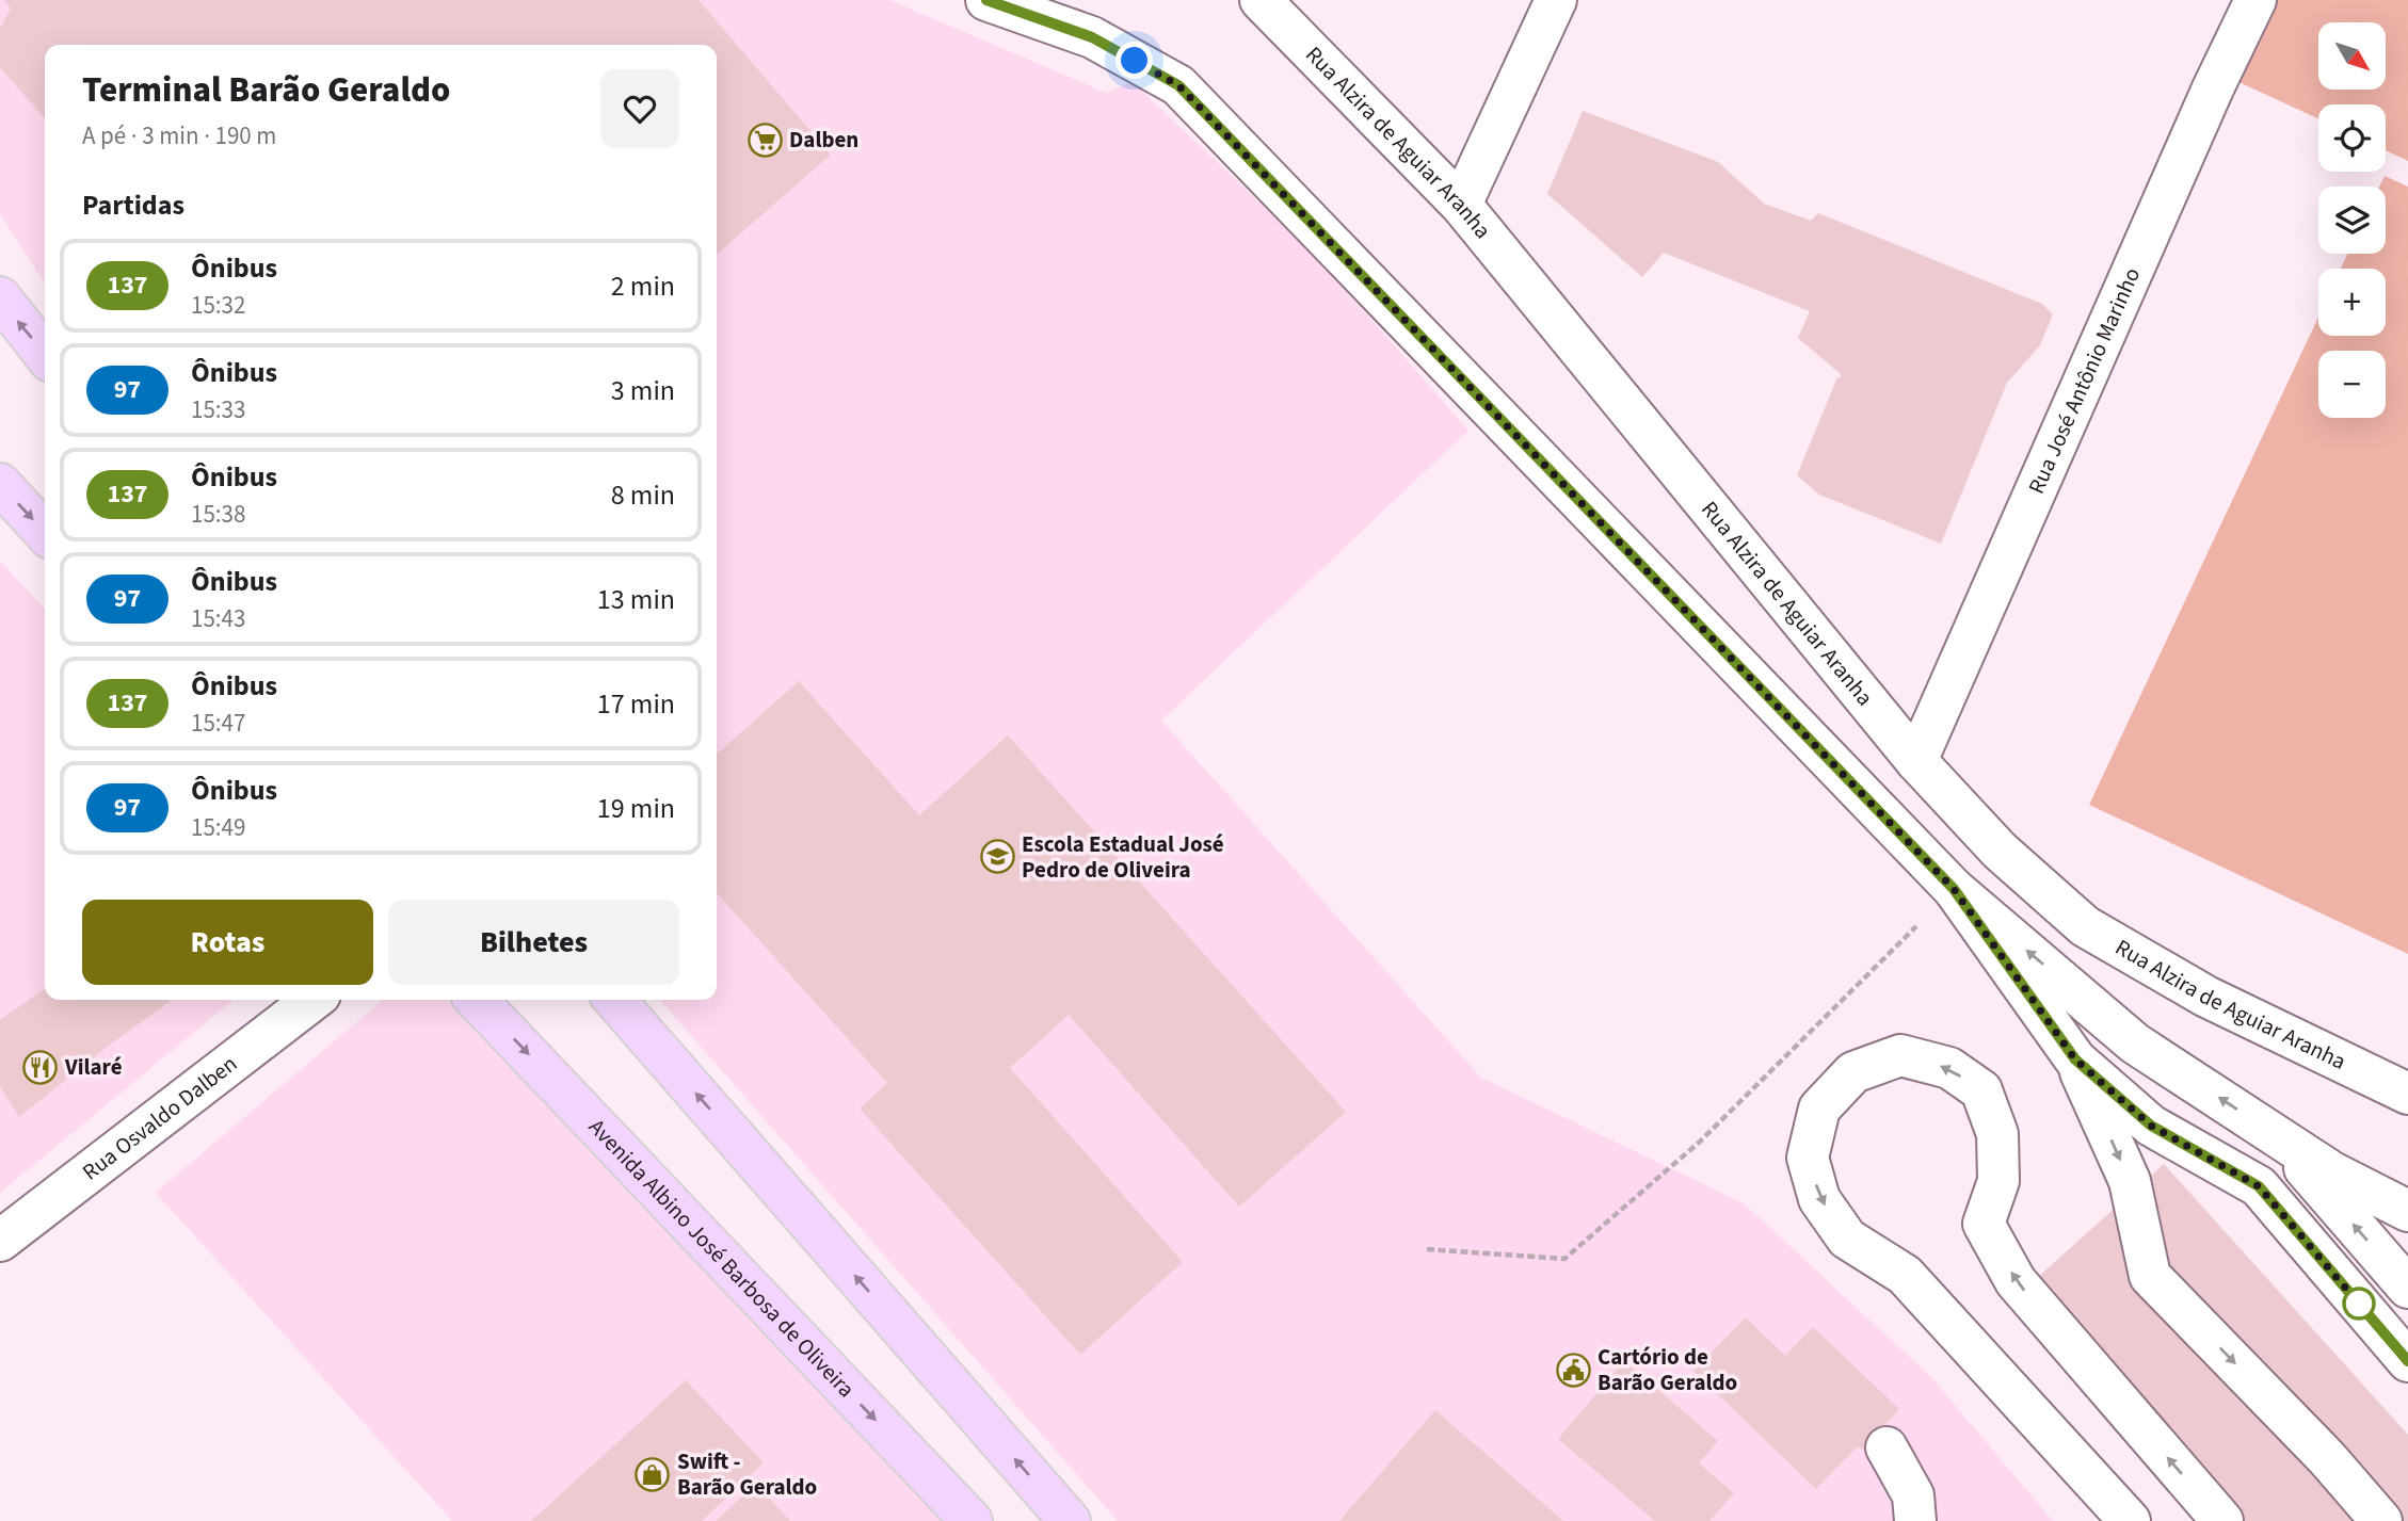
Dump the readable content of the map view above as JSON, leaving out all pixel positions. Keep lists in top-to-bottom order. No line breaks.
{"streets":{"main road":["Avenida Albino José Barbosa de Oliveira"],"street":["Rua Alzira de Aguiar Aranha","Rua José Antônio Marinho","Rua Osvaldo Dalben"]},"crossings":[["Rua Alzira de Aguiar Aranha","Rua José Antônio Marinho"]],"places":{"supermarket":["Dalben"],"school or university":["Escola Estadual José Pedro de Oliveira"],"restaurant":["Vilaré"],"public building":["Cartório de Barão Geraldo"],"shop":["Swift - Barão Geraldo"]},"lines":["bus line 137"],"north":"bottom right","page":{"map_buttons":["+","−"],"heading":[["Terminal Barão Geraldo","A pé · 3 min · 190 m"],"Partidas"],"list":[{"mark":"137","name":"Ônibus","note":"15:32","value":"2 min"},{"mark":"97","name":"Ônibus","note":"15:33","value":"3 min"},{"mark":"137","name":"Ônibus","note":"15:38","value":"8 min"},{"mark":"97","name":"Ônibus","note":"15:43","value":"13 min"},{"mark":"137","name":"Ônibus","note":"15:47","value":"17 min"},{"mark":"97","name":"Ônibus","note":"15:49","value":"19 min"}],"buttons":["Rotas","Bilhetes"]}}
